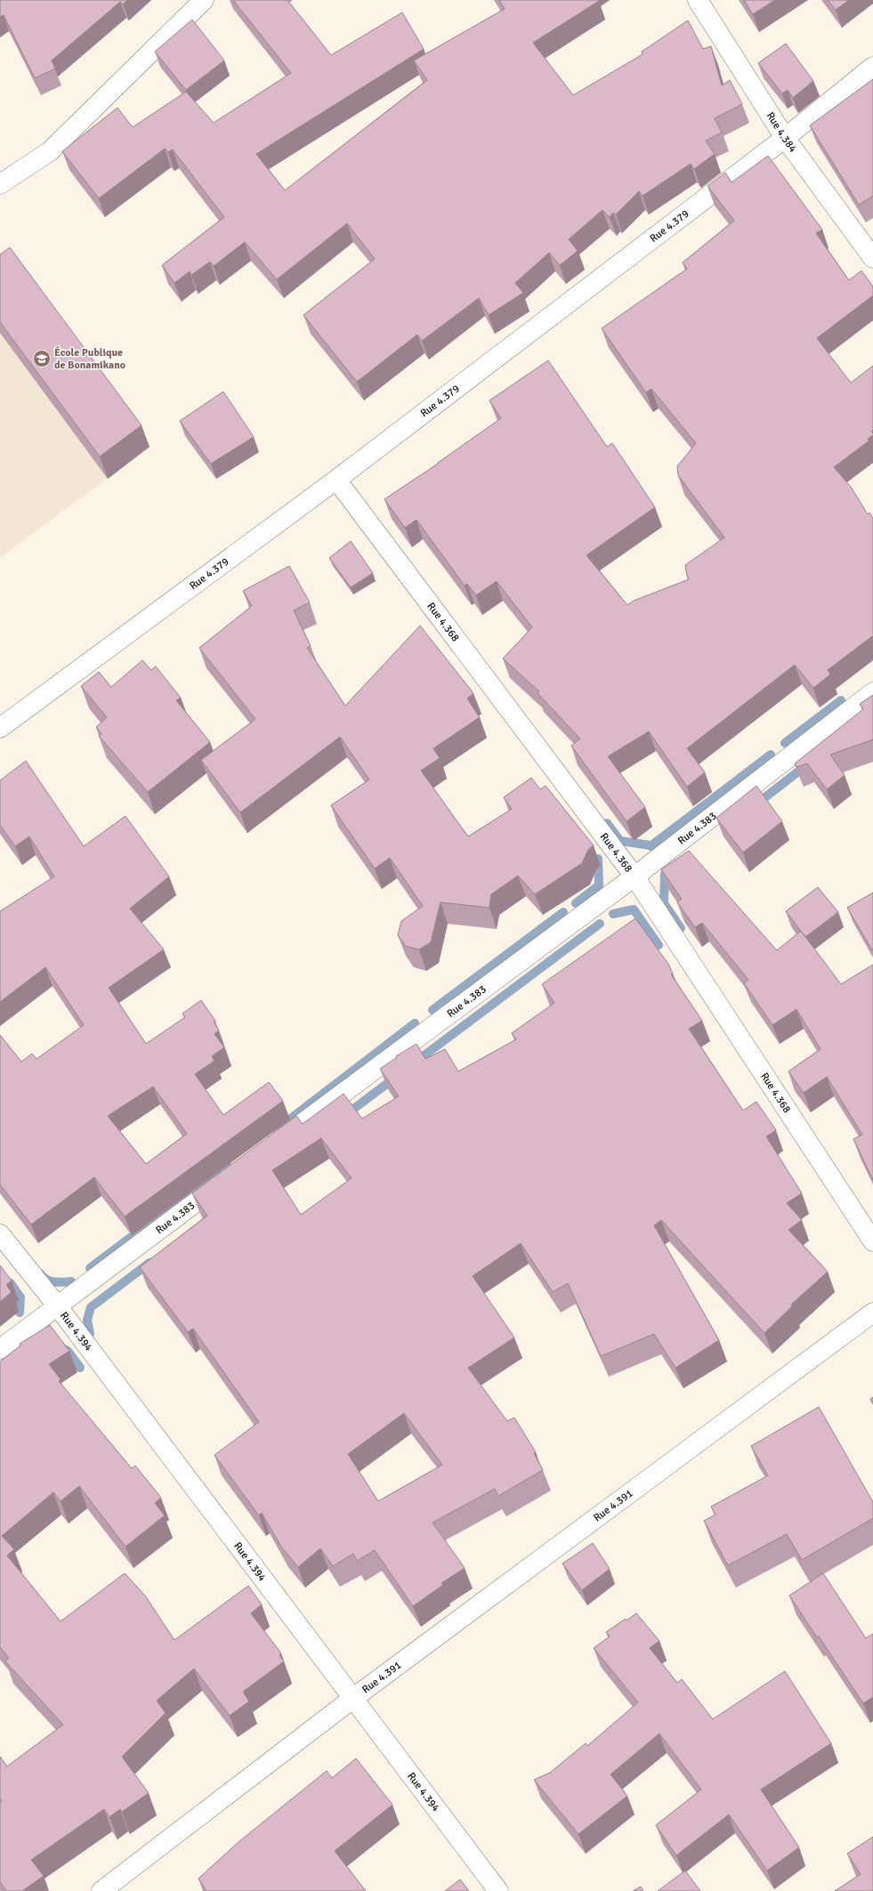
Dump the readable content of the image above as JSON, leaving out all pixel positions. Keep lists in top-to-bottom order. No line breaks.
{"streets":{"street":["Rue 4.384","Rue 4.379","Rue 4.368","Rue 4.383","Rue 4.394","Rue 4.391"]},"crossings":[["Rue 4.384","Rue 4.379"],["Rue 4.379","Rue 4.368"],["Rue 4.368","Rue 4.383"],["Rue 4.383","Rue 4.394"],["Rue 4.394","Rue 4.391"]],"places":{"school or university":["École Publique de Bonamikano"]}}
